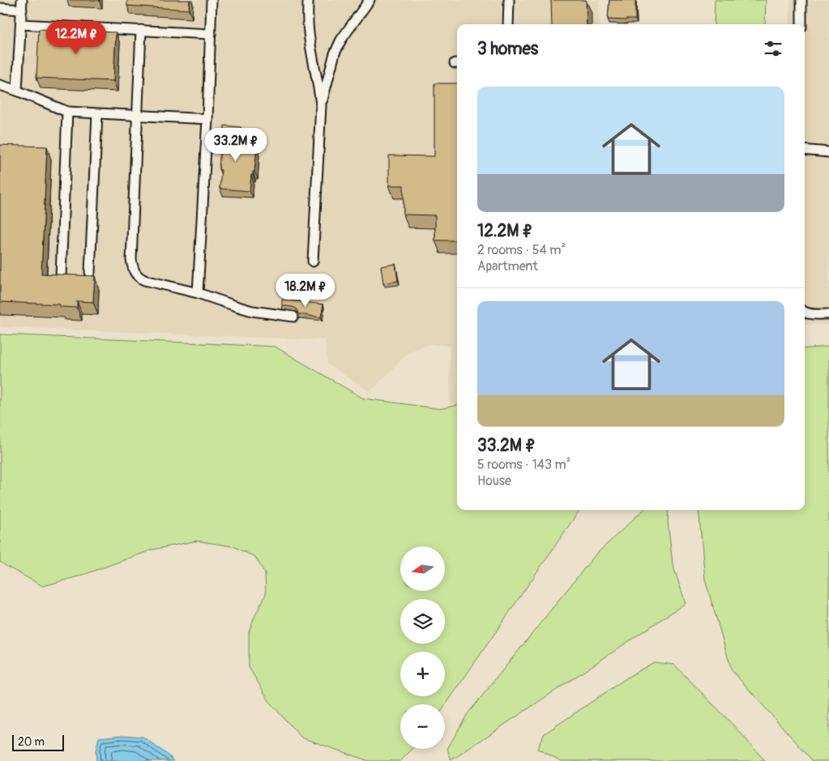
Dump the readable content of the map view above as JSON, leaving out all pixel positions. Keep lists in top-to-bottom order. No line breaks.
{"scale_bar":"20 m","north":"left","page":{"price":["12.2M ₽","33.2M ₽","18.2M ₽"],"heading":"3 homes","list":[{"name":"12.2M ₽","note":"2 rooms · 54 m² · Apartment"},{"name":"33.2M ₽","note":"5 rooms · 143 m² · House"}],"map_buttons":["+","−"],"scale":"20 m"}}
